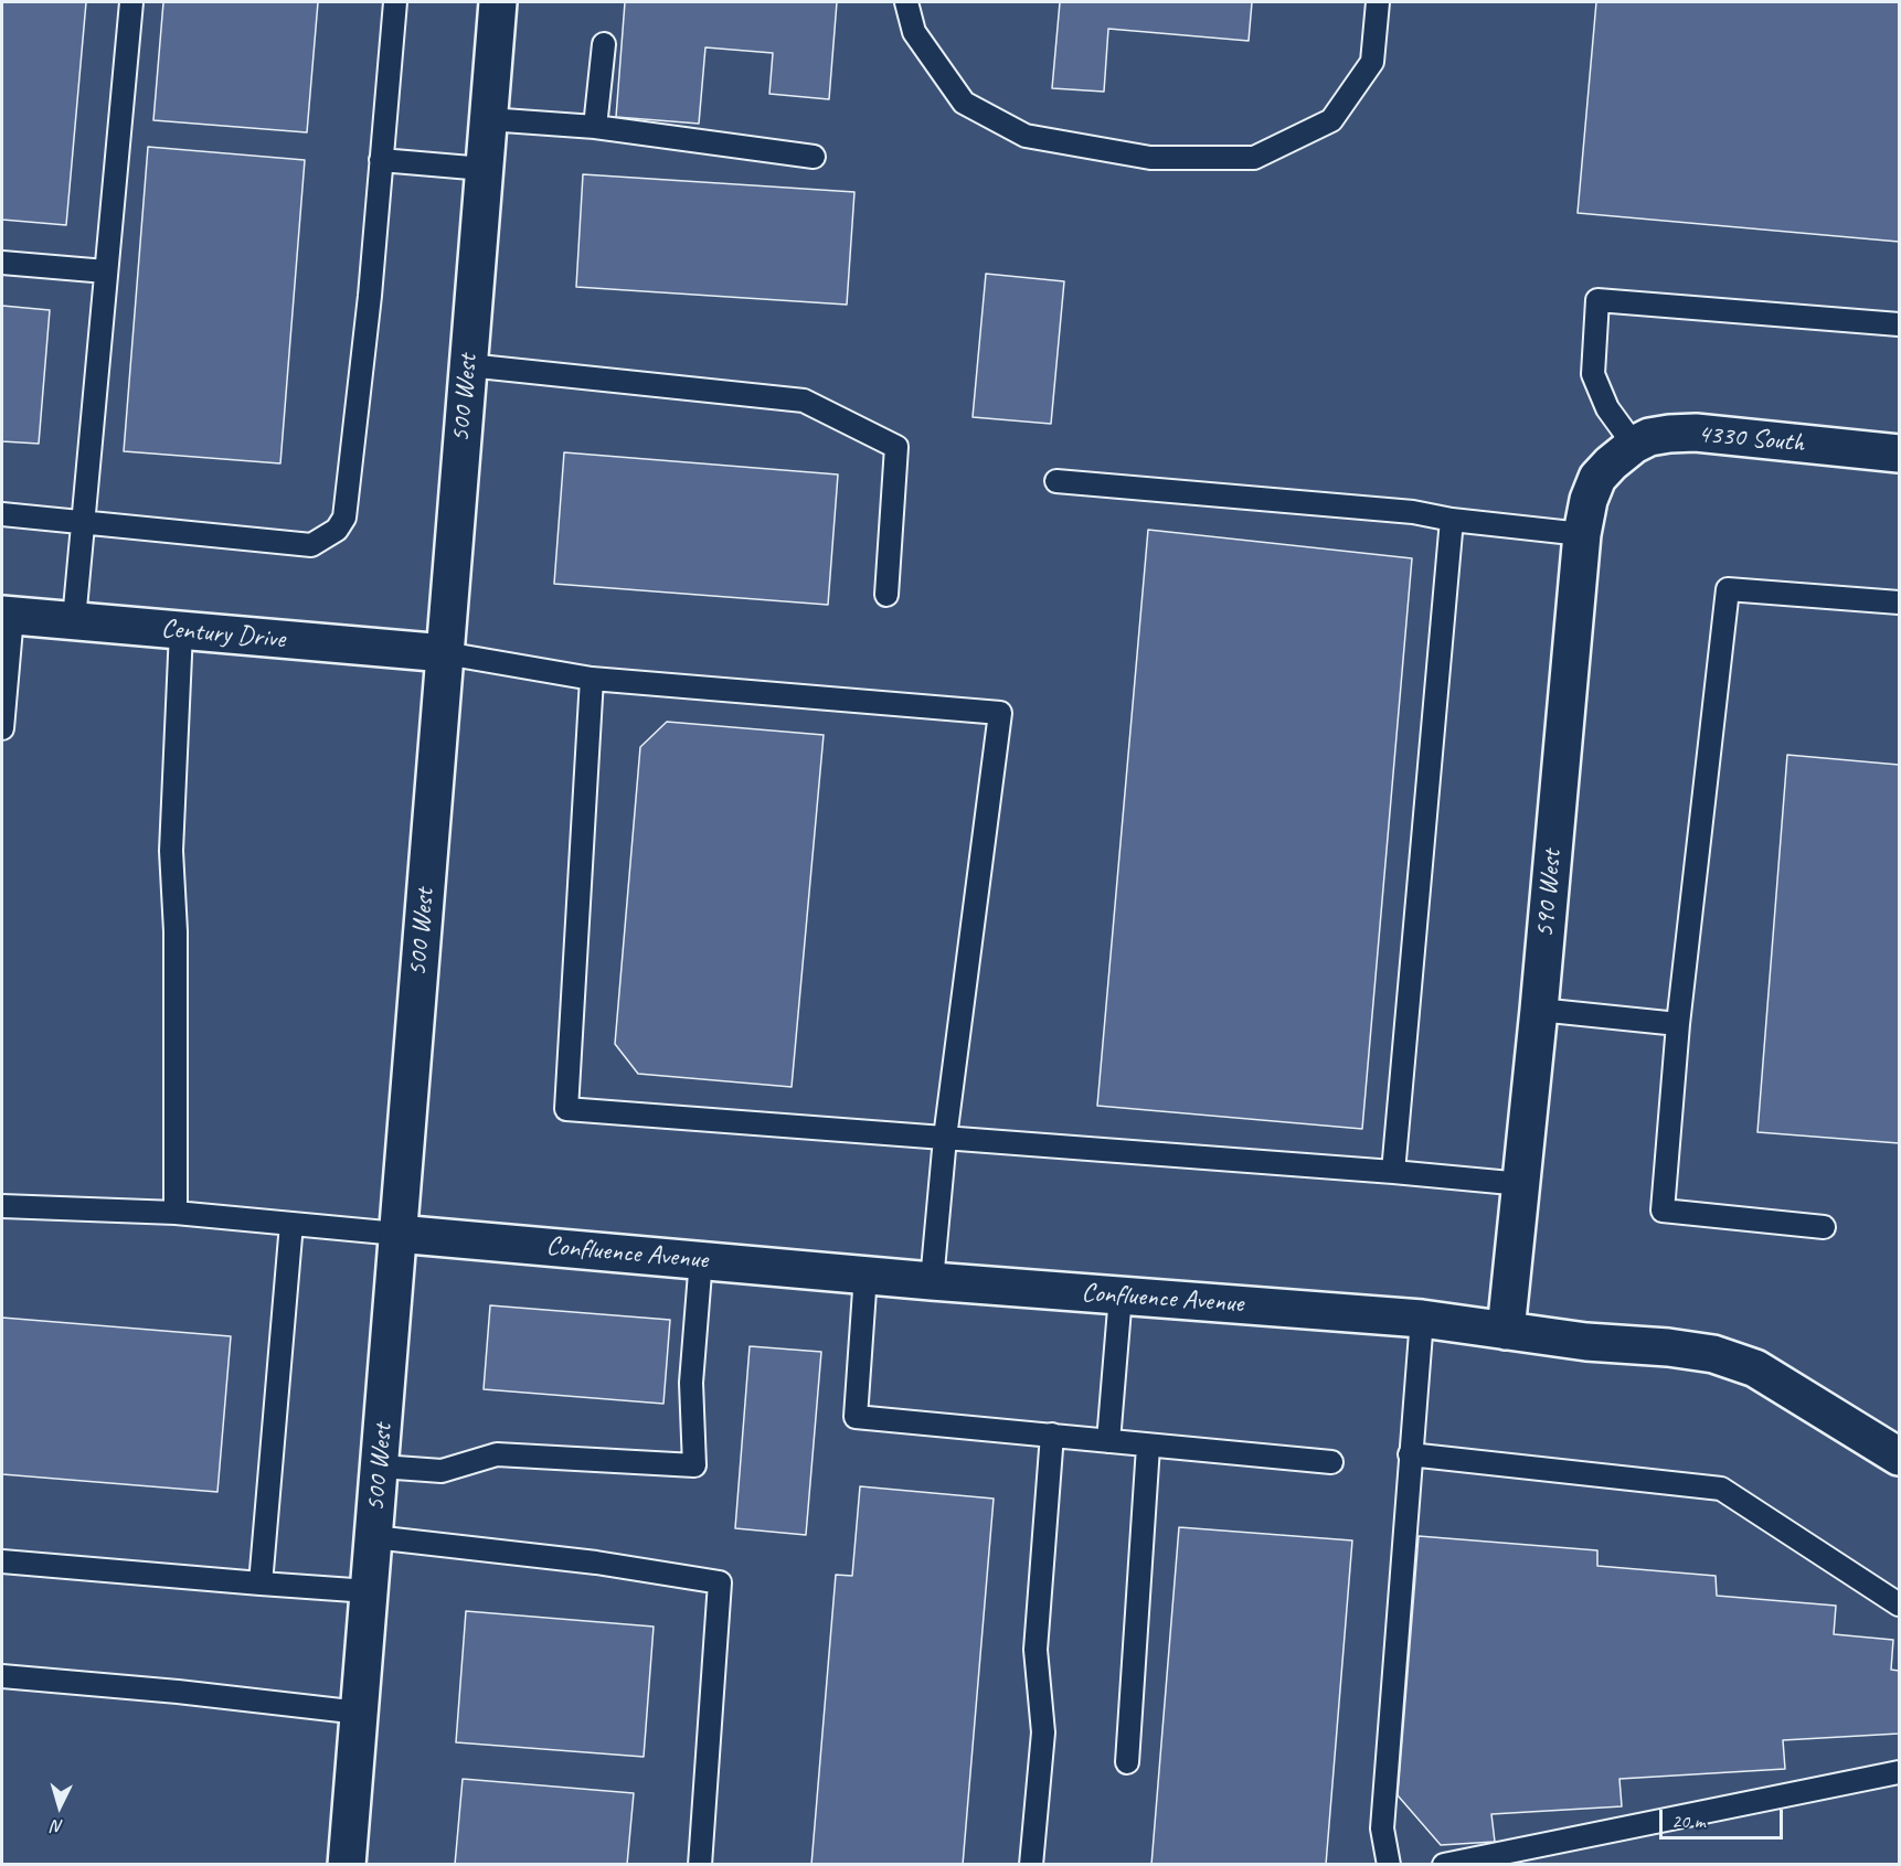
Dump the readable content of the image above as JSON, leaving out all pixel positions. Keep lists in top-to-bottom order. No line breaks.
{"streets":{"street":["500 West","4330 South","Century Drive","590 West","Confluence Avenue"]},"crossings":[["500 West","Century Drive"],["500 West","Confluence Avenue"],["4330 South","590 West"],["590 West","Confluence Avenue"]],"scale_bar":"20 m","north":"bottom"}
